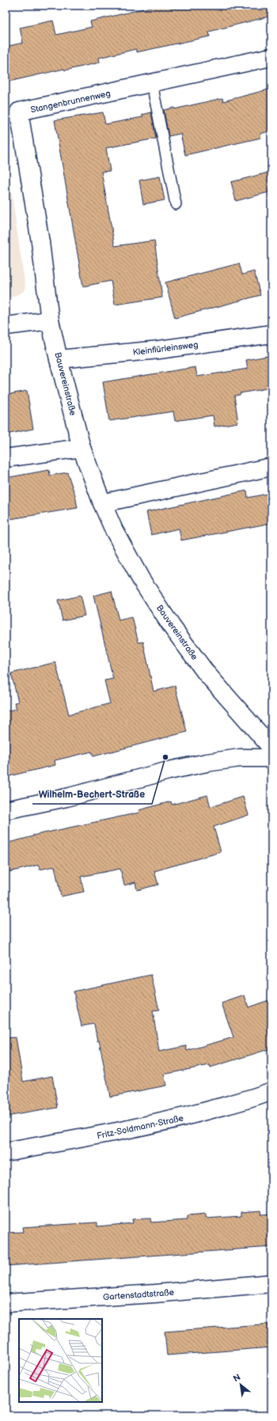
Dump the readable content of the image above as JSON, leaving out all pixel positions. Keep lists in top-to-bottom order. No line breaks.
{"streets":{"street":["Stangenbrunnenweg","Kleinflürleinsweg","Bauvereinstraße","Fritz-Soldmann-Straße","Gartenstadtstraße"]},"crossings":[["Stangenbrunnenweg","Bauvereinstraße"],["Kleinflürleinsweg","Bauvereinstraße"]],"places":["Wilhelm-Bechert-Straße"],"north":"top left"}
